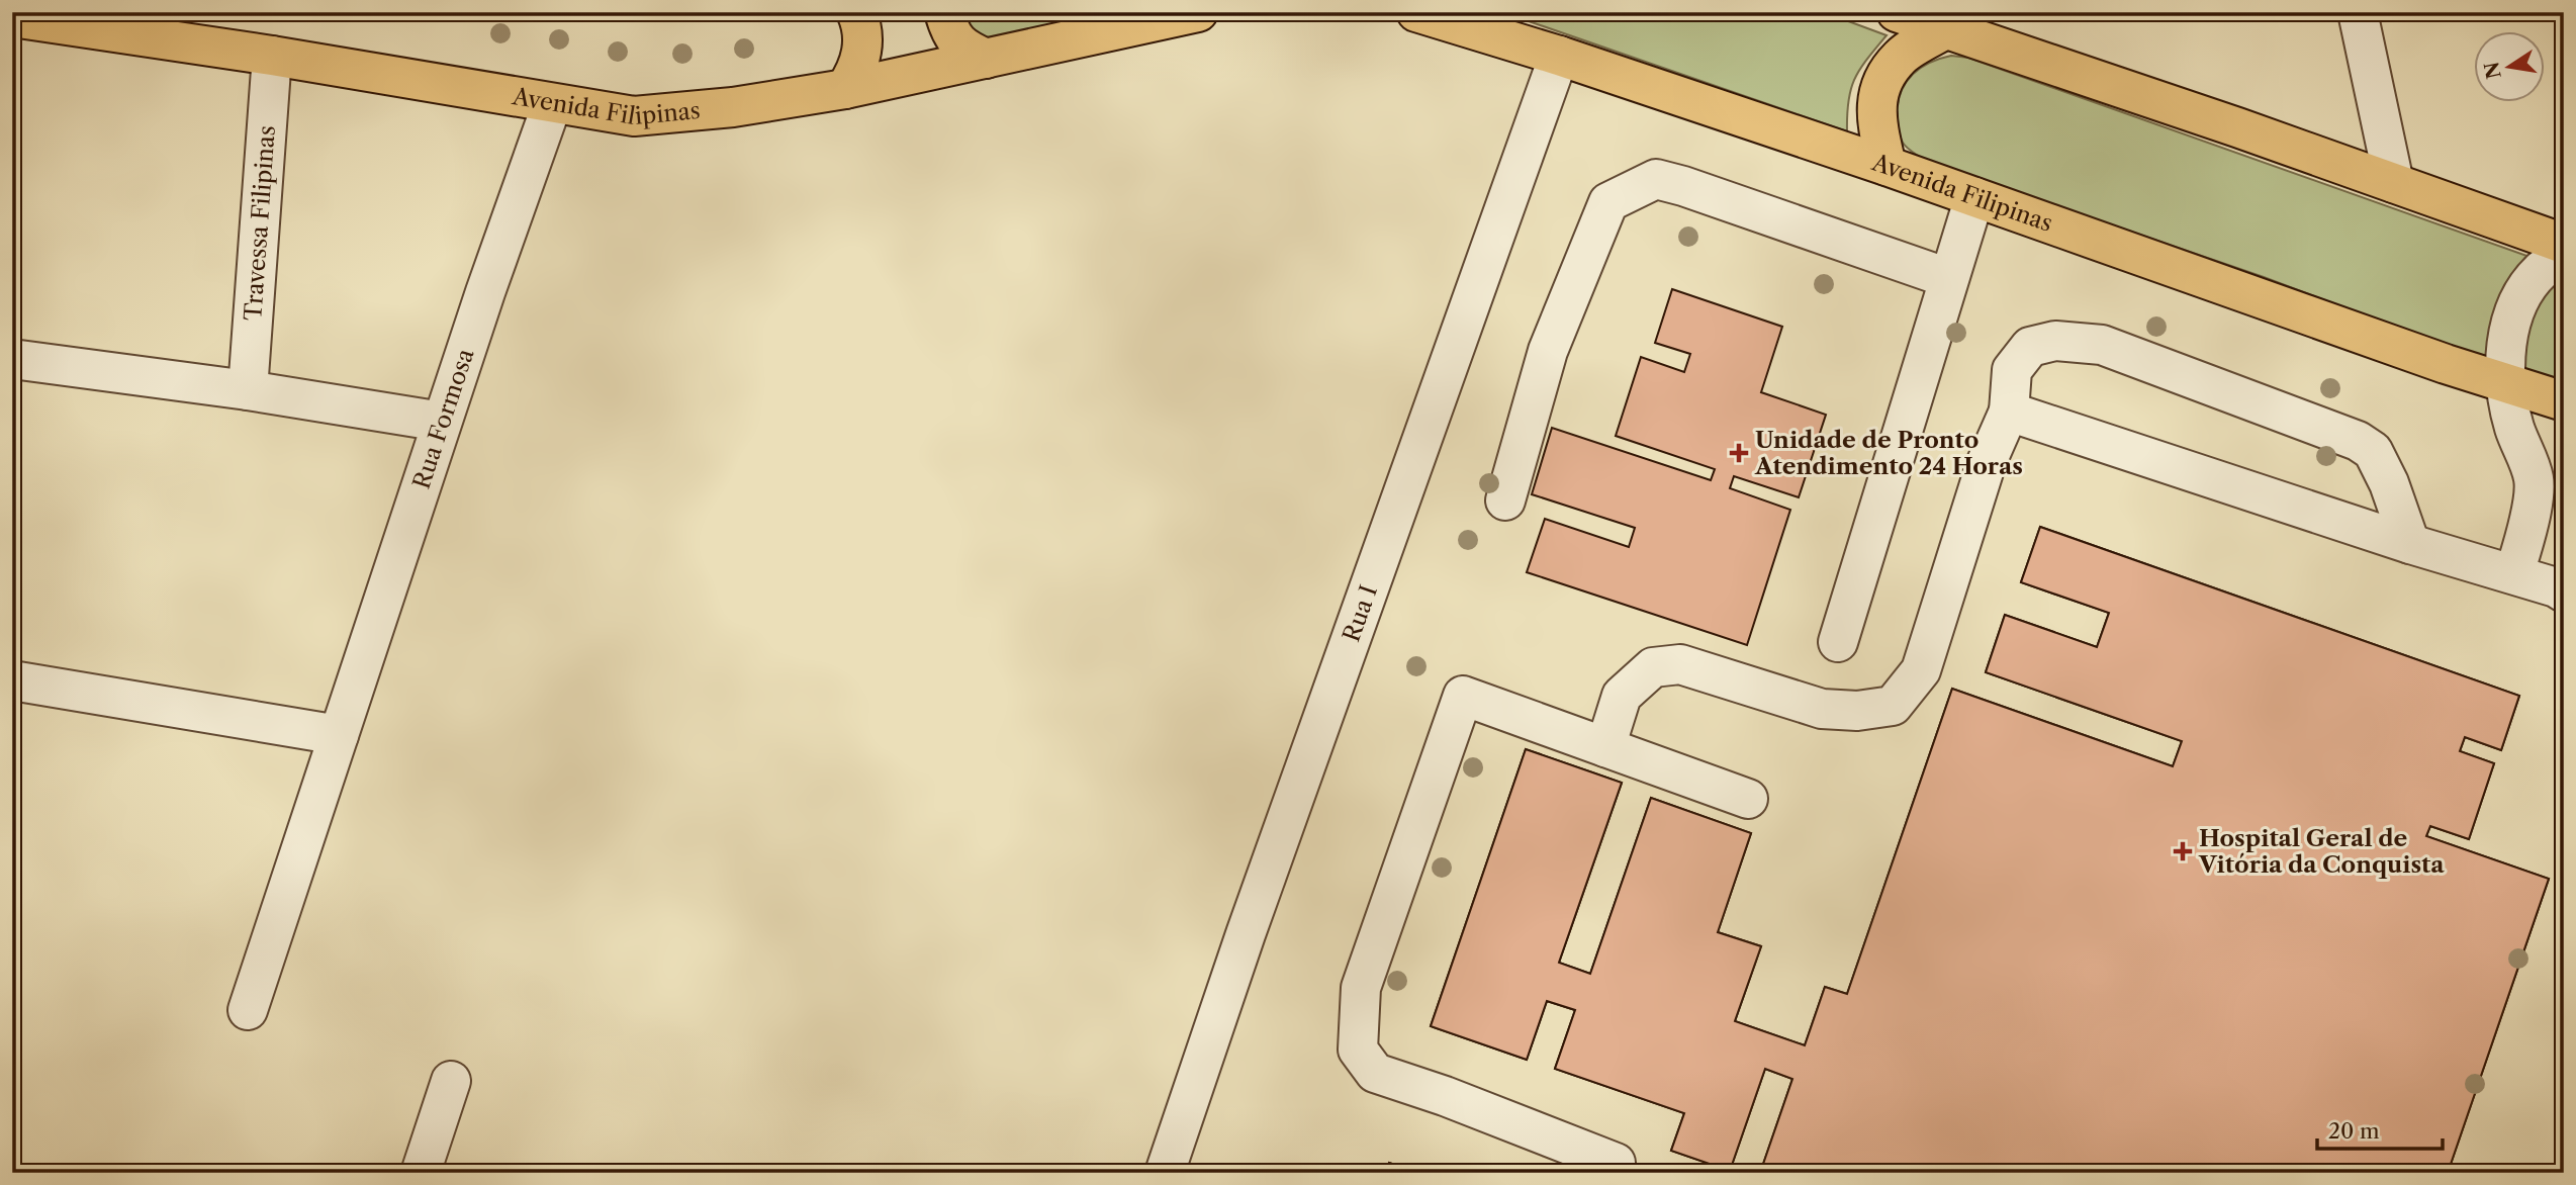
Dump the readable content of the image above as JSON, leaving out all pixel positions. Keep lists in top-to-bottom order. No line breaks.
{"streets":{"main road":["Avenida Filipinas"],"street":["Travessa Filipinas","Rua Formosa","Rua I"]},"crossings":[["Avenida Filipinas","Travessa Filipinas"],["Avenida Filipinas","Rua Formosa"],["Avenida Filipinas","Rua I"]],"places":{"health":["Unidade de Pronto Atendimento 24 Horas","Hospital Geral de Vitória da Conquista"]},"scale_bar":"20 m","north":"left"}
